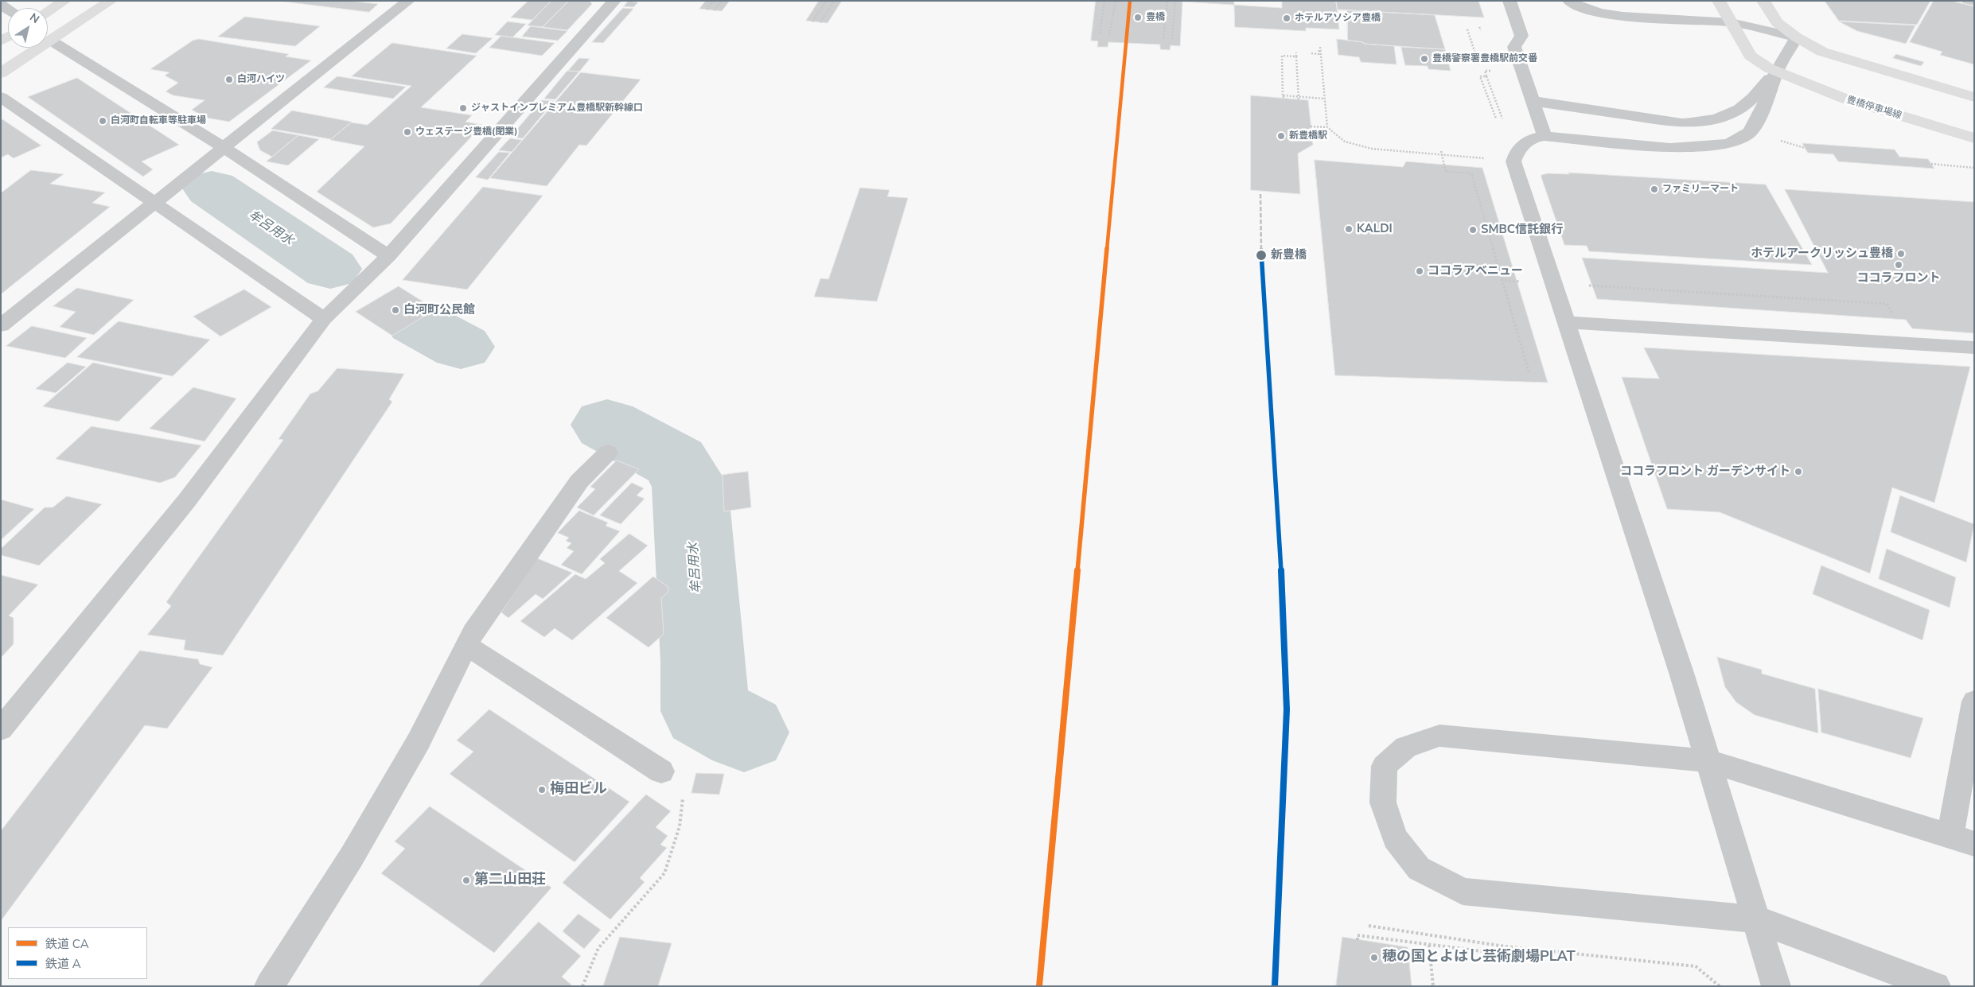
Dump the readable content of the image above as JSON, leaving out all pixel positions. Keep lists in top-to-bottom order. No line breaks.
{"streets":{"main road":["豊橋停車場線"]},"water":["牟呂用水"],"places":["豊橋","ホテルアソシア豊橋","豊橋警察署豊橋駅前交番","白河ハイツ","ジャストインプレミアム豊橋駅新幹線口","白河町自転車等駐車場","ウェステージ豊橋(閉業)","新豊橋駅","ファミリーマート","KALDI","SMBC信託銀行","ホテルアークリッシュ豊橋","新豊橋","ココラフロント","ココラアベニュー","白河町公民館","ココラフロント ガーデンサイト","梅田ビル","第二山田荘","穂の国とよはし芸術劇場PLAT"],"lines":["rail line CA","rail line A"],"legend":["鉄道 CA","鉄道 A"],"north":"top right"}
